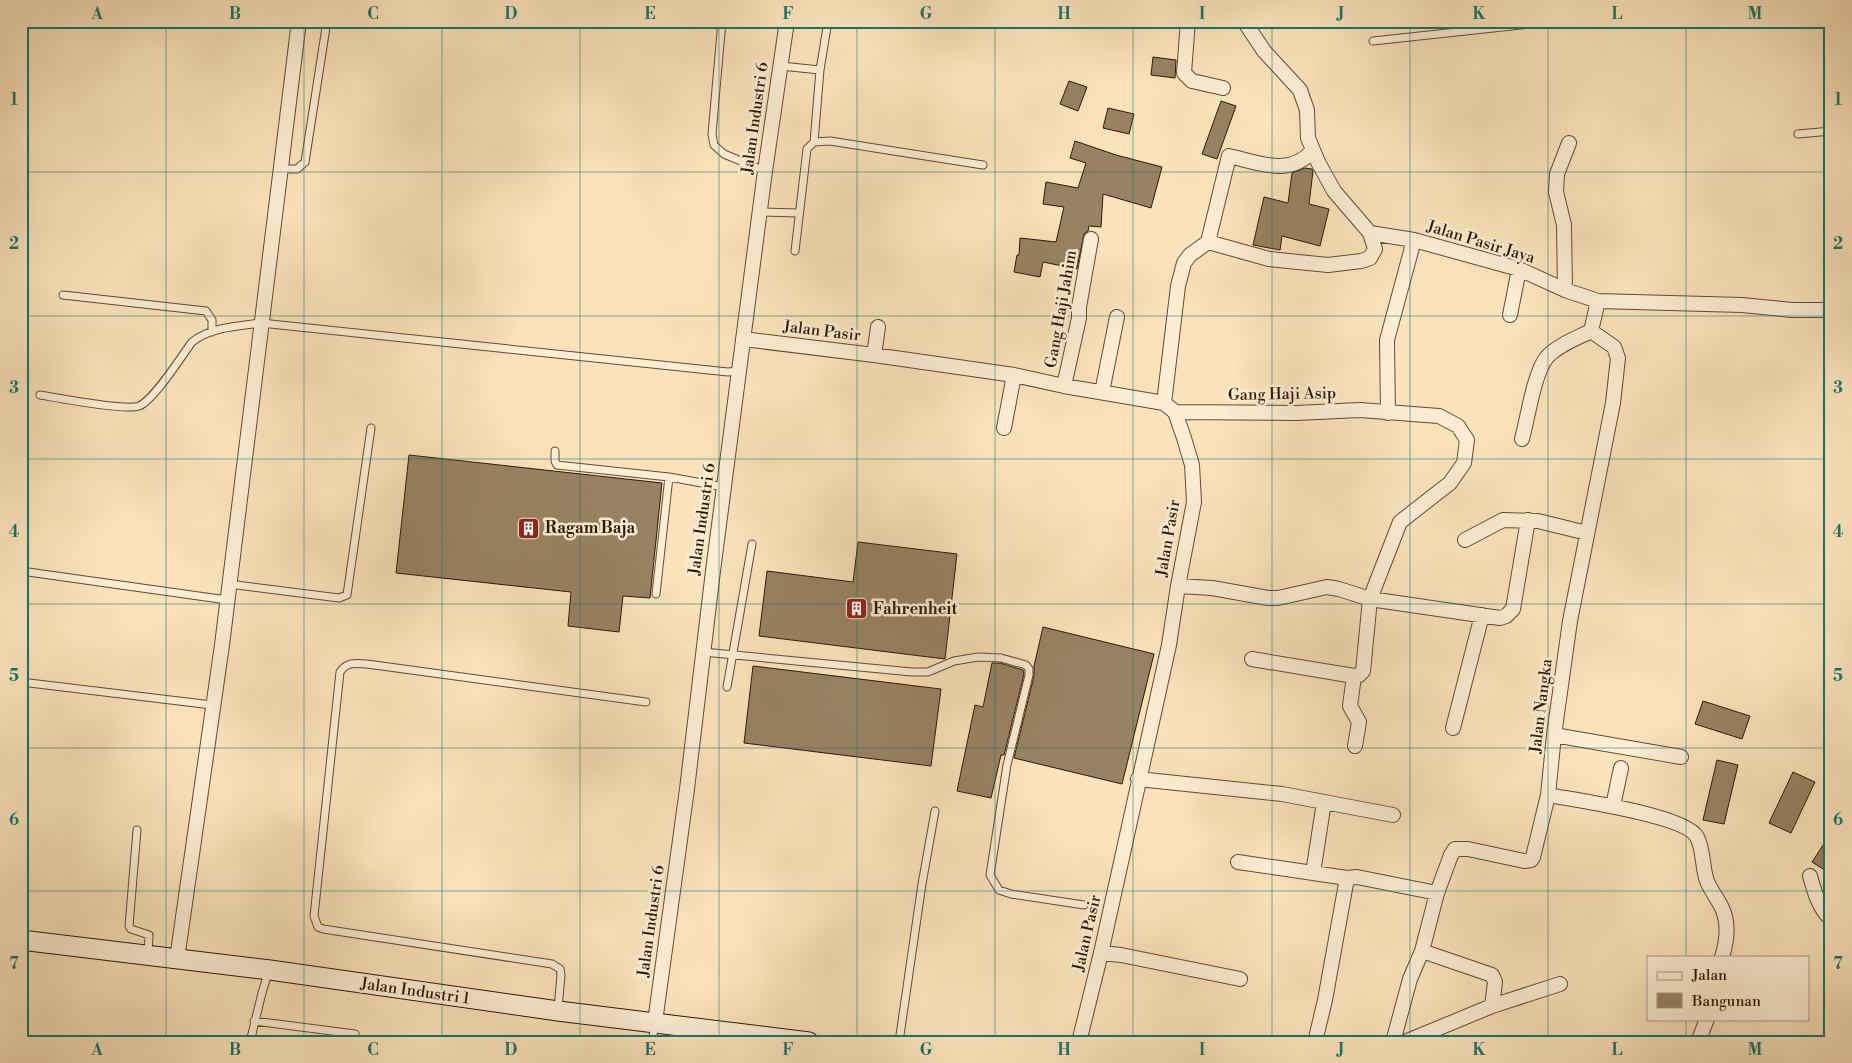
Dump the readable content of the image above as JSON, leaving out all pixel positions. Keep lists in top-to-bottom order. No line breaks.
{"streets":{"street":["Jalan Industri 6","Jalan Pasir Jaya","Gang Haji Jahim","Jalan Pasir","Gang Haji Asip","Jalan Nangka","Jalan Industri 1"]},"crossings":[["Jalan Industri 6","Jalan Pasir"],["Jalan Industri 6","Jalan Industri 1"],["Gang Haji Jahim","Jalan Pasir"],["Jalan Pasir","Gang Haji Asip"]],"places":{"building":["Ragam Baja","Fahrenheit"]},"legend":["Jalan","Bangunan"],"grid":{"columns":["A","B","C","D","E","F","G","H","I","J","K","L","M"],"rows":["1","2","3","4","5","6","7"]}}
